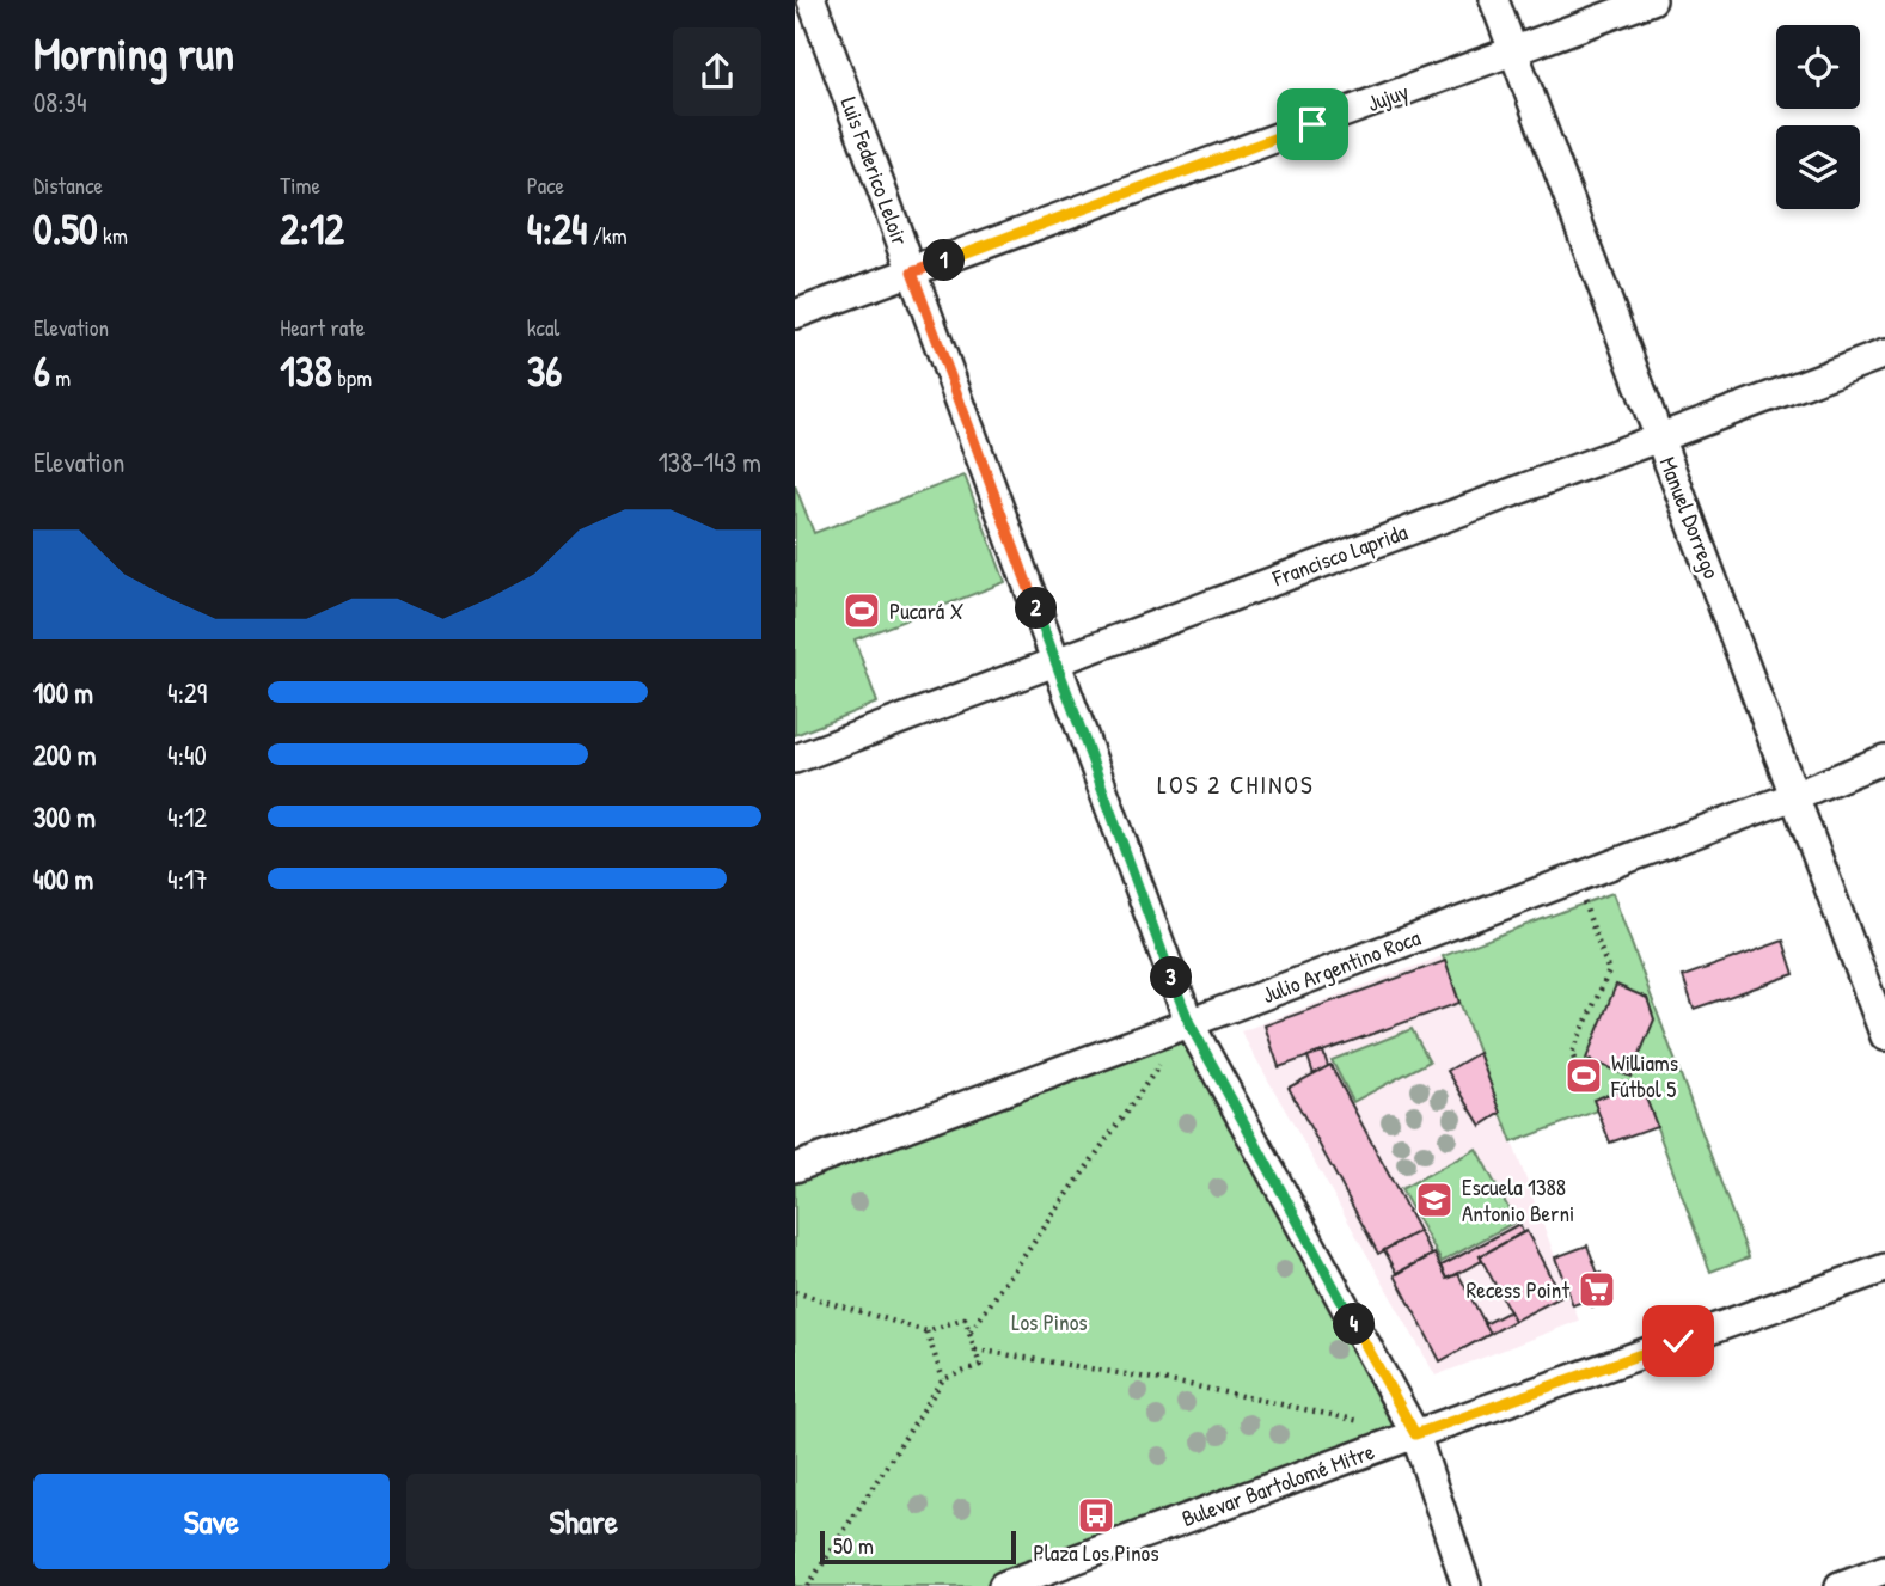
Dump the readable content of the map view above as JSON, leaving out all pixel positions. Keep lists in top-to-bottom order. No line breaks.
{"streets":{"street":["Jujuy","Luis Federico Leloir","Manuel Dorrego","Francisco Laprida","Julio Argentino Roca","Bulevar Bartolomé Mitre"]},"crossings":[["Jujuy","Luis Federico Leloir"],["Jujuy","Manuel Dorrego"],["Luis Federico Leloir","Francisco Laprida"],["Luis Federico Leloir","Julio Argentino Roca"],["Luis Federico Leloir","Bulevar Bartolomé Mitre"],["Manuel Dorrego","Francisco Laprida"],["Manuel Dorrego","Julio Argentino Roca"]],"districts":["LOS 2 CHINOS"],"parks":["Los Pinos"],"places":{"sports":["Pucará X","Williams Fútbol 5"],"school or university":["Escuela 1388 Antonio Berni"],"supermarket":["Recess Point"],"bus stop":["Plaza Los Pinos"]},"scale_bar":"50 m","page":{"heading":["Morning run","08:34"],"stats":[["Distance","0.50 km"],["Time","2:12"],["Pace","4:24 /km"],["Elevation","6 m"],["Heart rate","138 bpm"],["kcal","36"]],"pins":["1","2","3","4"],"chart":["Elevation","138–143 m"],"list":[{"name":"100 m","note":"4:29"},{"name":"200 m","note":"4:40"},{"name":"300 m","note":"4:12"},{"name":"400 m","note":"4:17"}],"buttons":["Save","Share"],"scale":"50 m"}}
